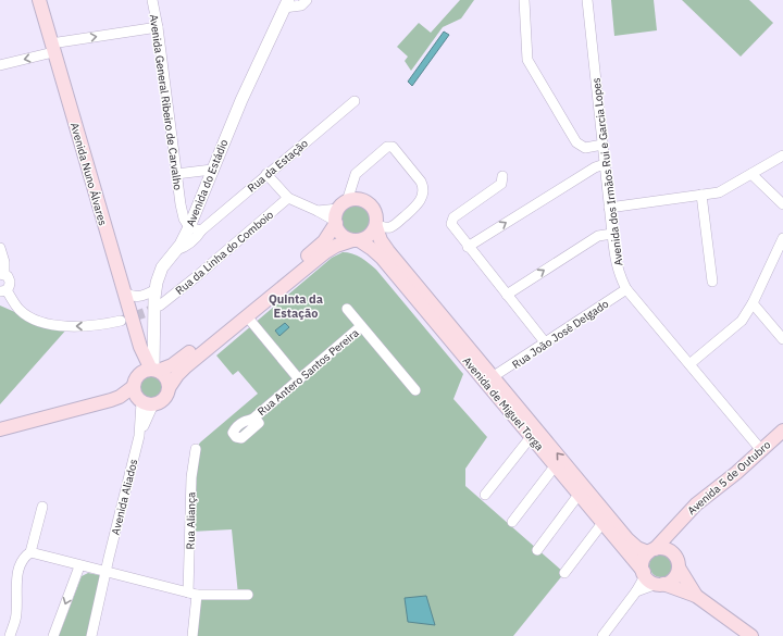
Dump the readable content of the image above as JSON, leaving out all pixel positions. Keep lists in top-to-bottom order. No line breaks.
{"streets":{"main road":["Avenida Nuno Álvares","Avenida de Miguel Torga","Avenida 5 de Outubro"],"street":["Avenida General Ribeiro de Carvalho","Rua da Estação","Avenida dos Irmãos Rui e Garcia Lopes","Avenida do Estádio","Rua da Linha do Comboio","Rua João José Delgado","Rua Antero Santos Pereira","Avenida Aliados","Rua Aliança"]},"crossings":[["Avenida General Ribeiro de Carvalho","Avenida do Estádio"],["Rua da Estação","Avenida do Estádio"],["Avenida dos Irmãos Rui e Garcia Lopes","Rua João José Delgado"],["Avenida dos Irmãos Rui e Garcia Lopes","Avenida 5 de Outubro"],["Avenida Nuno Álvares","Avenida do Estádio"],["Avenida Nuno Álvares","Avenida Aliados"],["Avenida do Estádio","Avenida Aliados"],["Rua João José Delgado","Avenida de Miguel Torga"],["Avenida de Miguel Torga","Avenida 5 de Outubro"]],"districts":["Quinta da Estação"]}
